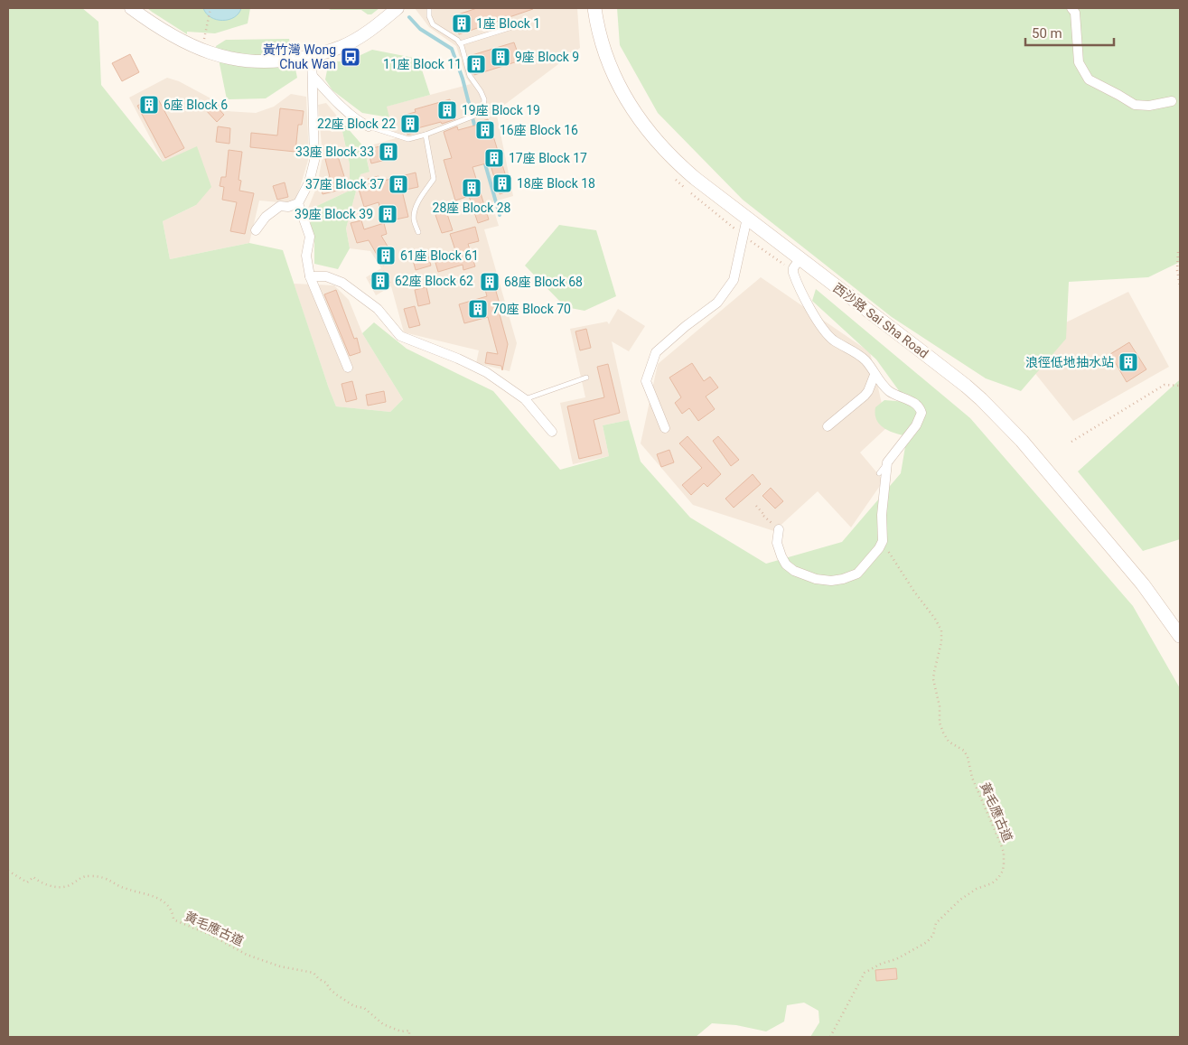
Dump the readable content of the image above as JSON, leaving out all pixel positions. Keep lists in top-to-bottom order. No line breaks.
{"streets":{"main road":["西沙路 Sai Sha Road"],"path":["黃毛應古道"]},"places":{"building":["1座 Block 1","9座 Block 9","11座 Block 11","6座 Block 6","19座 Block 19","22座 Block 22","16座 Block 16","33座 Block 33","17座 Block 17","18座 Block 18","37座 Block 37","28座 Block 28","39座 Block 39","61座 Block 61","62座 Block 62","68座 Block 68","70座 Block 70","浪徑低地抽水站"],"bus stop":["黃竹灣 Wong Chuk Wan"]},"scale_bar":"50 m"}
